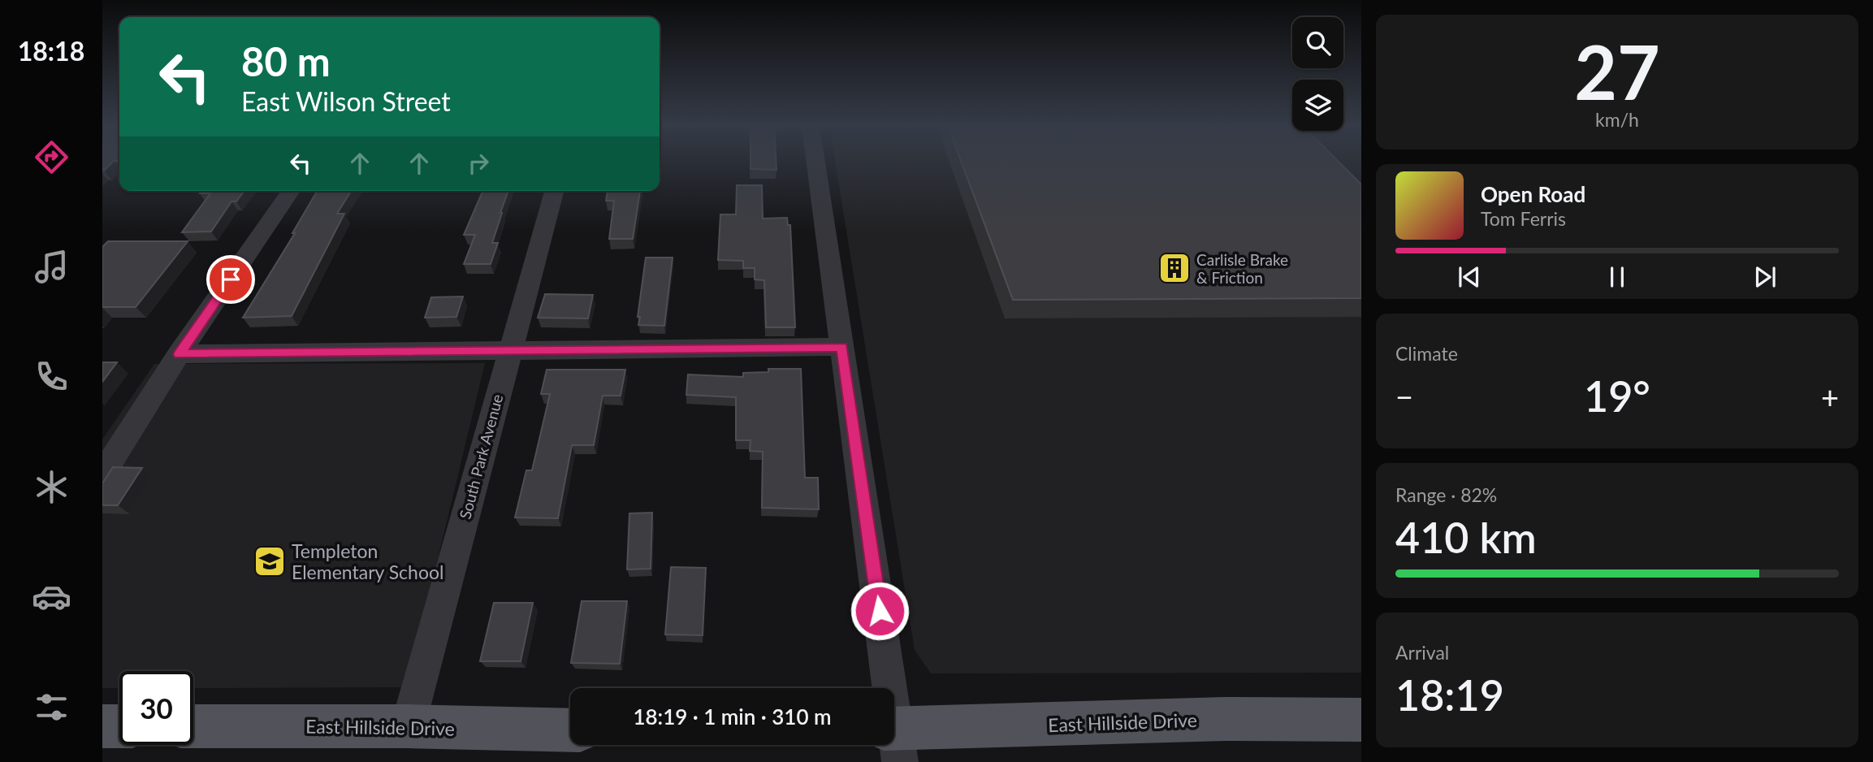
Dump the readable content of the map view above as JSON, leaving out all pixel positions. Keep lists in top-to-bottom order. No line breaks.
{"streets":{"main road":["East Hillside Drive"],"street":["South Park Avenue"]},"crossings":[["South Park Avenue","East Hillside Drive"]],"places":{"building":["Carlisle Brake & Friction"],"school or university":["Templeton Elementary School"]},"page":{"tabs":"18:18","tile":[["27","km/h"],"Climate",["Range · 82%","410 km"],["Arrival","18:19"]],"turn":["80 m","East Wilson Street"],"song":["Open Road","Tom Ferris"],"heat":["−","19°","+"],"limit":"30","trip":"18:19 · 1 min · 310 m"}}
